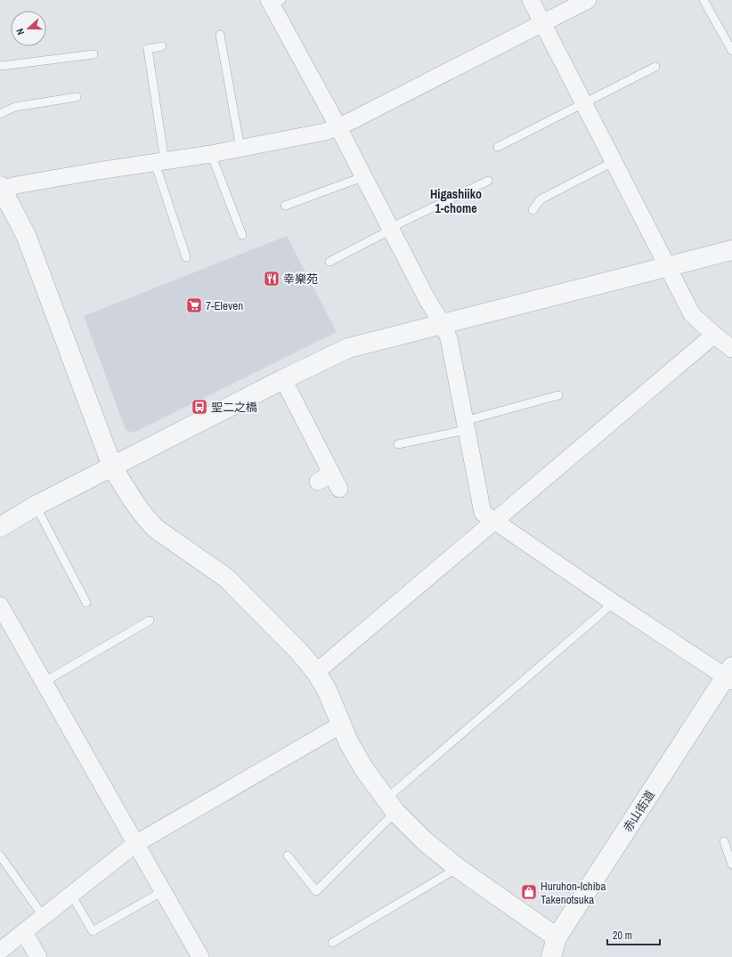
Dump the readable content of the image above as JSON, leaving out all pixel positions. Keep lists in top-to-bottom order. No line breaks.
{"streets":{"street":["赤山街道"]},"districts":["Higashiiko 1-chome"],"places":{"restaurant":["幸樂苑"],"supermarket":["7-Eleven"],"bus stop":["聖二之橋"],"shop":["Huruhon-Ichiba Takenotsuka"]},"scale_bar":"20 m","north":"left"}
